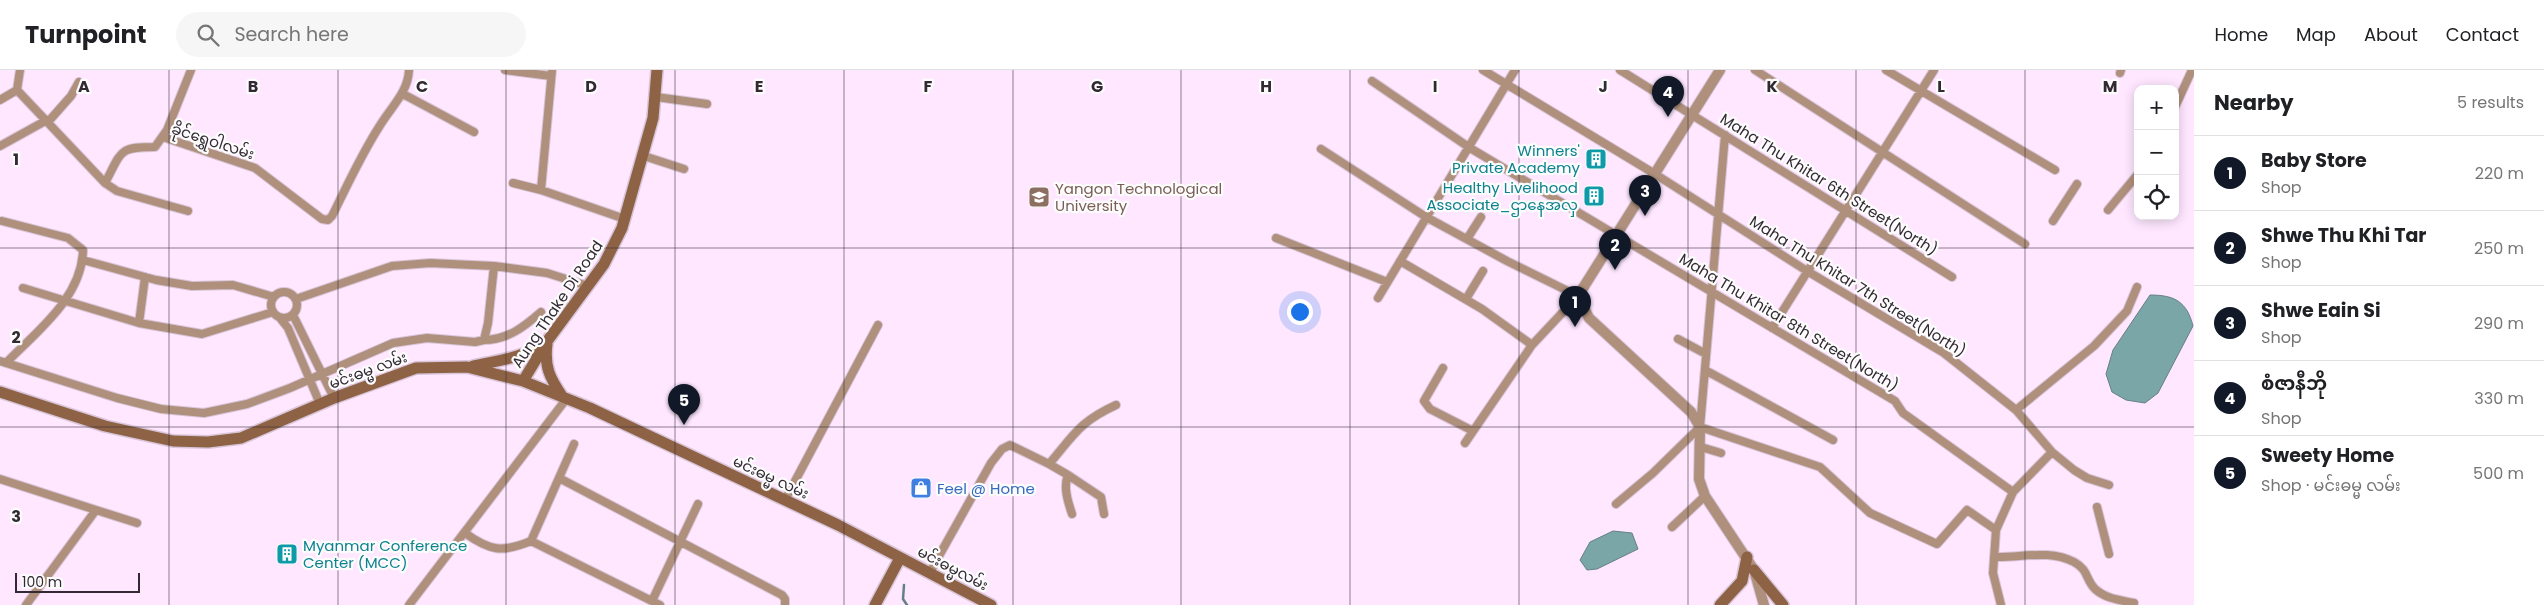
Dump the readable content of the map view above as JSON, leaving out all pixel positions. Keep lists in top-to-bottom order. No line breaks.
{"streets":{"main road":["Aung Thake Di Road","မင်းဓမ္မ လမ်း","မင်းဓမ္မလမ်း"],"street":["ခိုင်ရွှေဝါလမ်း","Maha Thu Khitar 6th Street(North)","Maha Thu Khitar 7th Street(North)","Maha Thu Khitar 8th Street(North)"]},"crossings":[["Aung Thake Di Road","မင်းဓမ္မ လမ်း"],["မင်းဓမ္မ လမ်း","မင်းဓမ္မလမ်း"]],"places":{"building":["Winners' Private Academy","Healthy Livelihood Associate_ဌာနေအလှ","Myanmar Conference Center (MCC)"],"school or university":["Yangon Technological University"],"shop":["Feel @ Home"]},"scale_bar":"100 m","page":{"header":"Turnpoint","search":"Search here","nav":["Home","Map","About","Contact"],"heading":["Nearby","5 results"],"pins":["4","3","2","1","5"],"map_buttons":["+","−"],"list":[{"mark":"1","name":"Baby Store","note":"Shop","value":"220 m"},{"mark":"2","name":"Shwe Thu Khi Tar","note":"Shop","value":"250 m"},{"mark":"3","name":"Shwe Eain Si","note":"Shop","value":"290 m"},{"mark":"4","name":"စံဇာနီဘို","note":"Shop","value":"330 m"},{"mark":"5","name":"Sweety Home","note":"Shop · မင်းဓမ္မ လမ်း","value":"500 m"}],"scale":"100 m"},"grid":{"columns":["A","B","C","D","E","F","G","H","I","J","K","L","M"],"rows":["1","2","3"]}}
